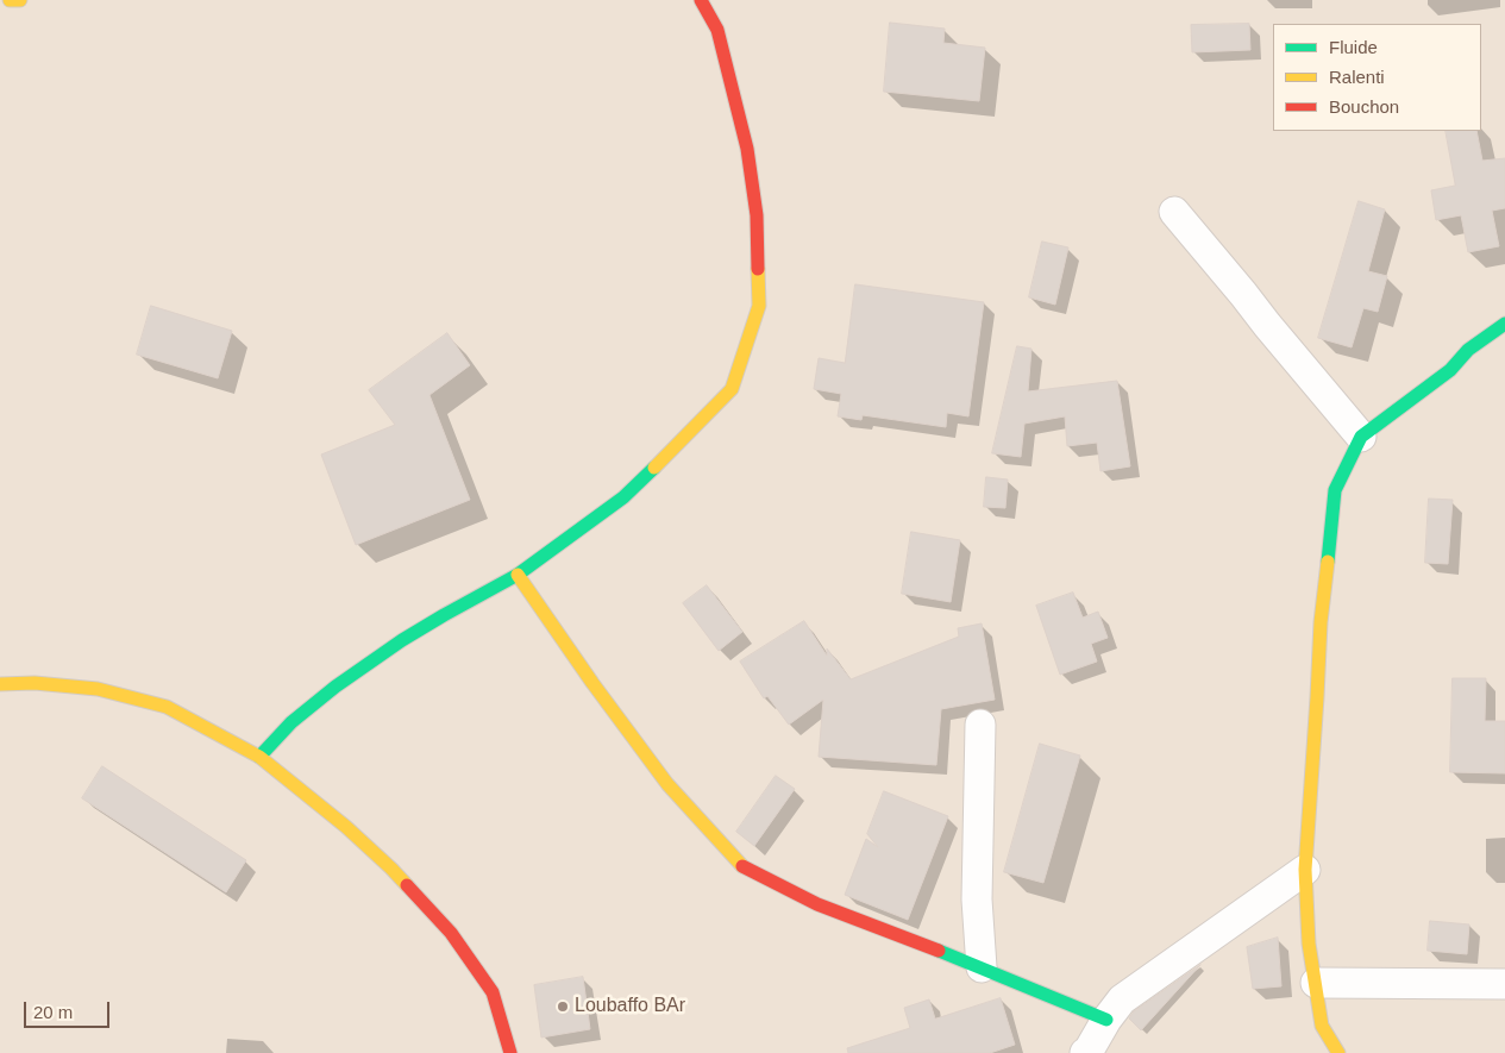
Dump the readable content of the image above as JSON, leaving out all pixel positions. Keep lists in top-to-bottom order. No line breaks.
{"places":["Loubaffo BAr"],"legend":["Fluide","Ralenti","Bouchon"],"scale_bar":"20 m"}
